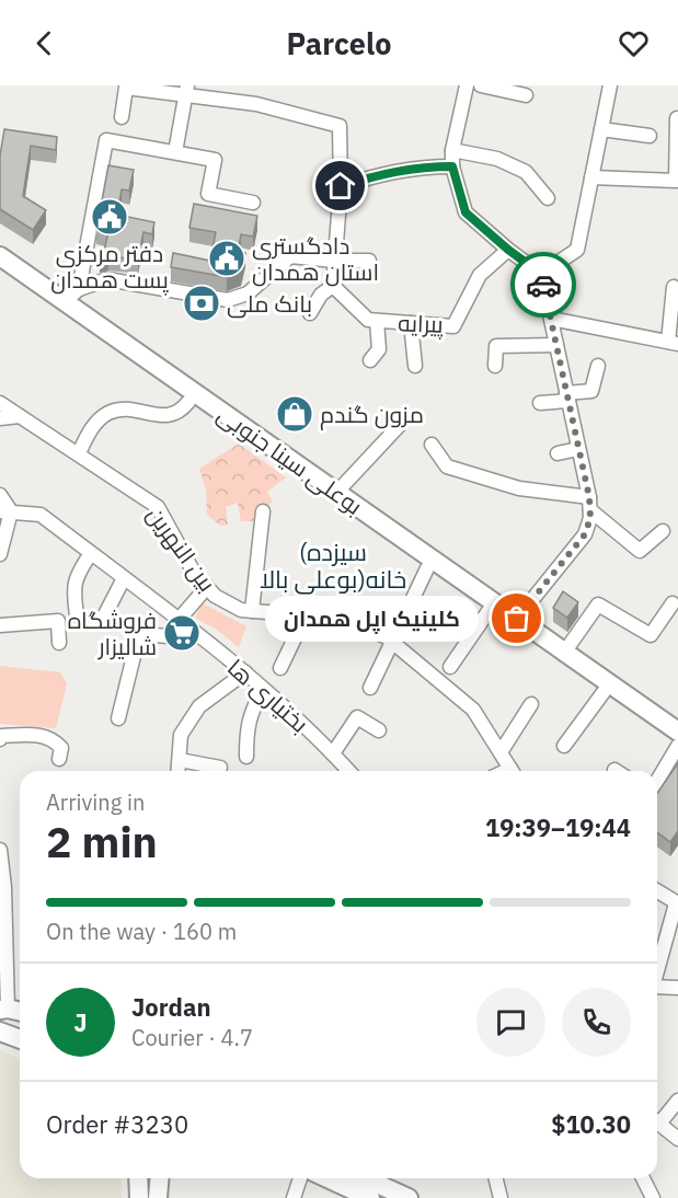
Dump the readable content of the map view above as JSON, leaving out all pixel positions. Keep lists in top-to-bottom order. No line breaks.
{"streets":{"main road":["بوعلی سینا جنوبی"],"street":["پیرایه","بین النهرین","بختیاری ها"]},"districts":["(سیزده خانه(بوعلی بالا"],"places":{"public building":["دفتر مرکزی پست همدان","دادگستری استان همدان"],"bank":["بانک ملی"],"shop":["مزون گندم"],"other":["کلینیک اپل همدان"],"supermarket":["فروشگاه شالیزار"]},"page":{"header":"Parcelo","bubble":"کلینیک اپل همدان","heading":["2 min","Arriving in","19:39–19:44"],"panel":["Jordan","Courier · 4.7","Order #3230","$10.30"],"bar":"On the way · 160 m","round":"J"}}
